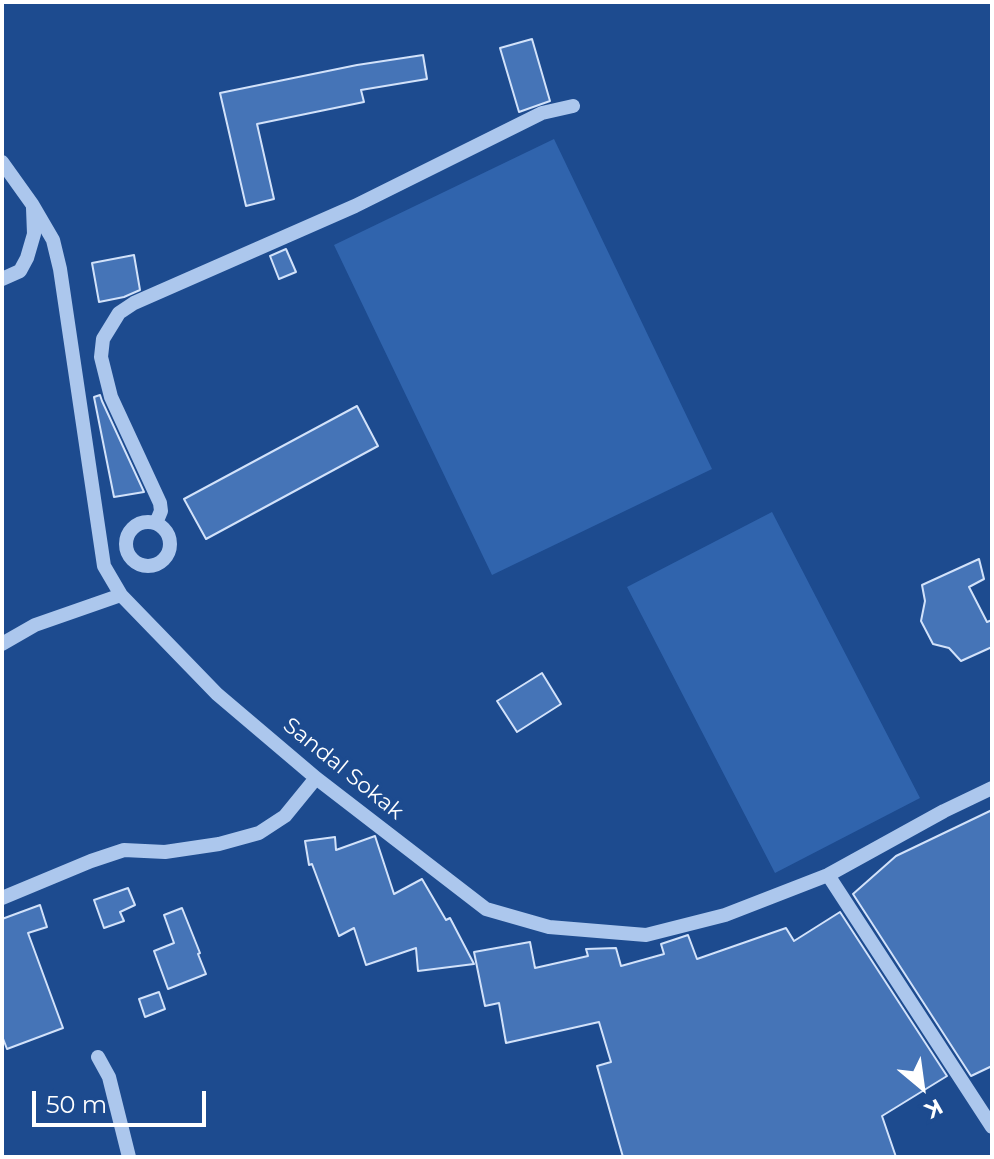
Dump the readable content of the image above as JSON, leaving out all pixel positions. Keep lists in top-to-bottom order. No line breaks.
{"streets":{"street":["Sandal Sokak"]},"scale_bar":"50 m","north":"bottom right"}
